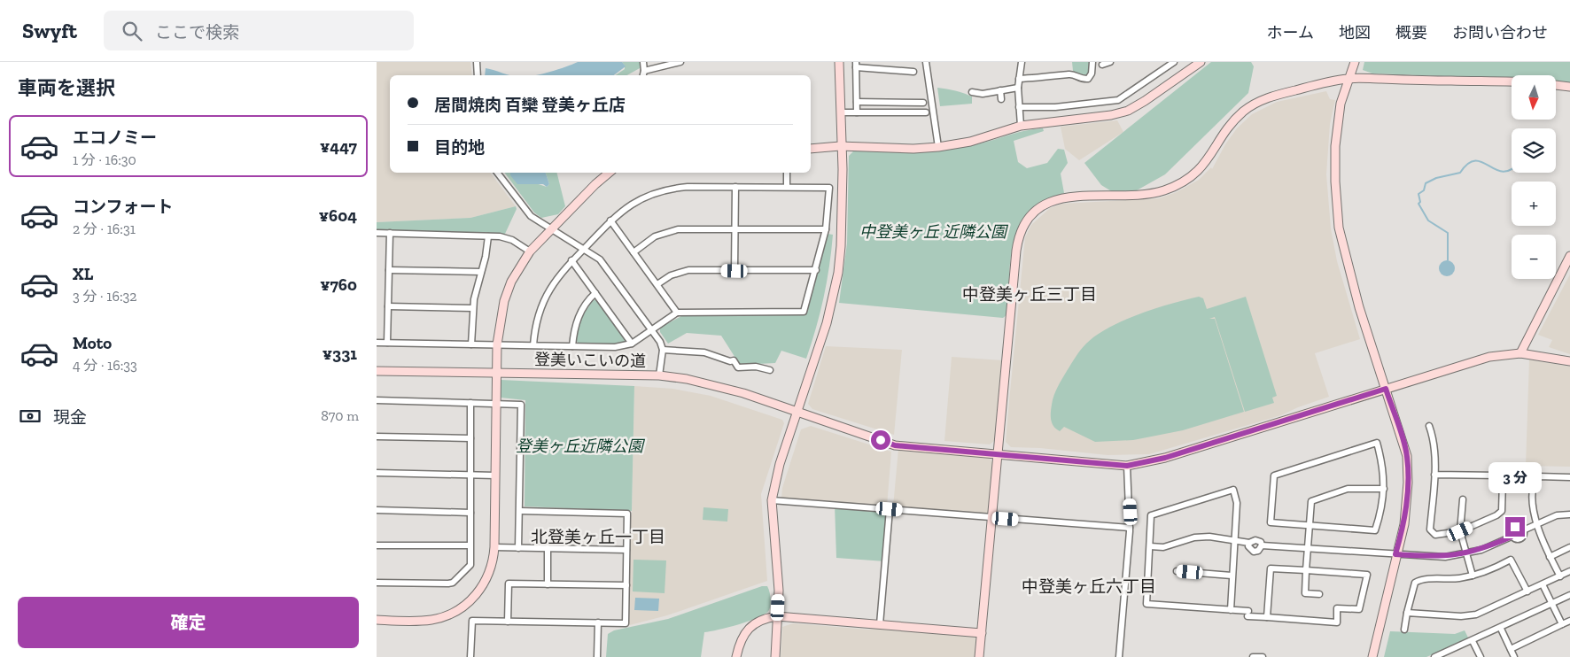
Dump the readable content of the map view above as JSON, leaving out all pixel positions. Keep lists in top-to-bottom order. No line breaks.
{"streets":{"street":["登美いこいの道"]},"districts":["中登美ヶ丘三丁目","北登美ヶ丘一丁目","中登美ヶ丘六丁目"],"parks":["中登美ヶ丘 近隣公園","登美ヶ丘近隣公園"],"north":"bottom","page":{"header":"Swyft","search":"ここで検索","nav":["ホーム","地図","概要","お問い合わせ"],"heading":"車両を選択","map_buttons":["+","−"],"banner":["居間焼肉 百欒 登美ヶ丘店","目的地"],"list":[{"name":"エコノミー","note":"1 分 · 16:30","value":"¥447"},{"name":"コンフォート","note":"2 分 · 16:31","value":"¥604"},{"name":"XL","note":"3 分 · 16:32","value":"¥760"},{"name":"Moto","note":"4 分 · 16:33","value":"¥331"}],"pay":["現金","870 m"],"bubble":"3 分","buttons":"確定"}}
